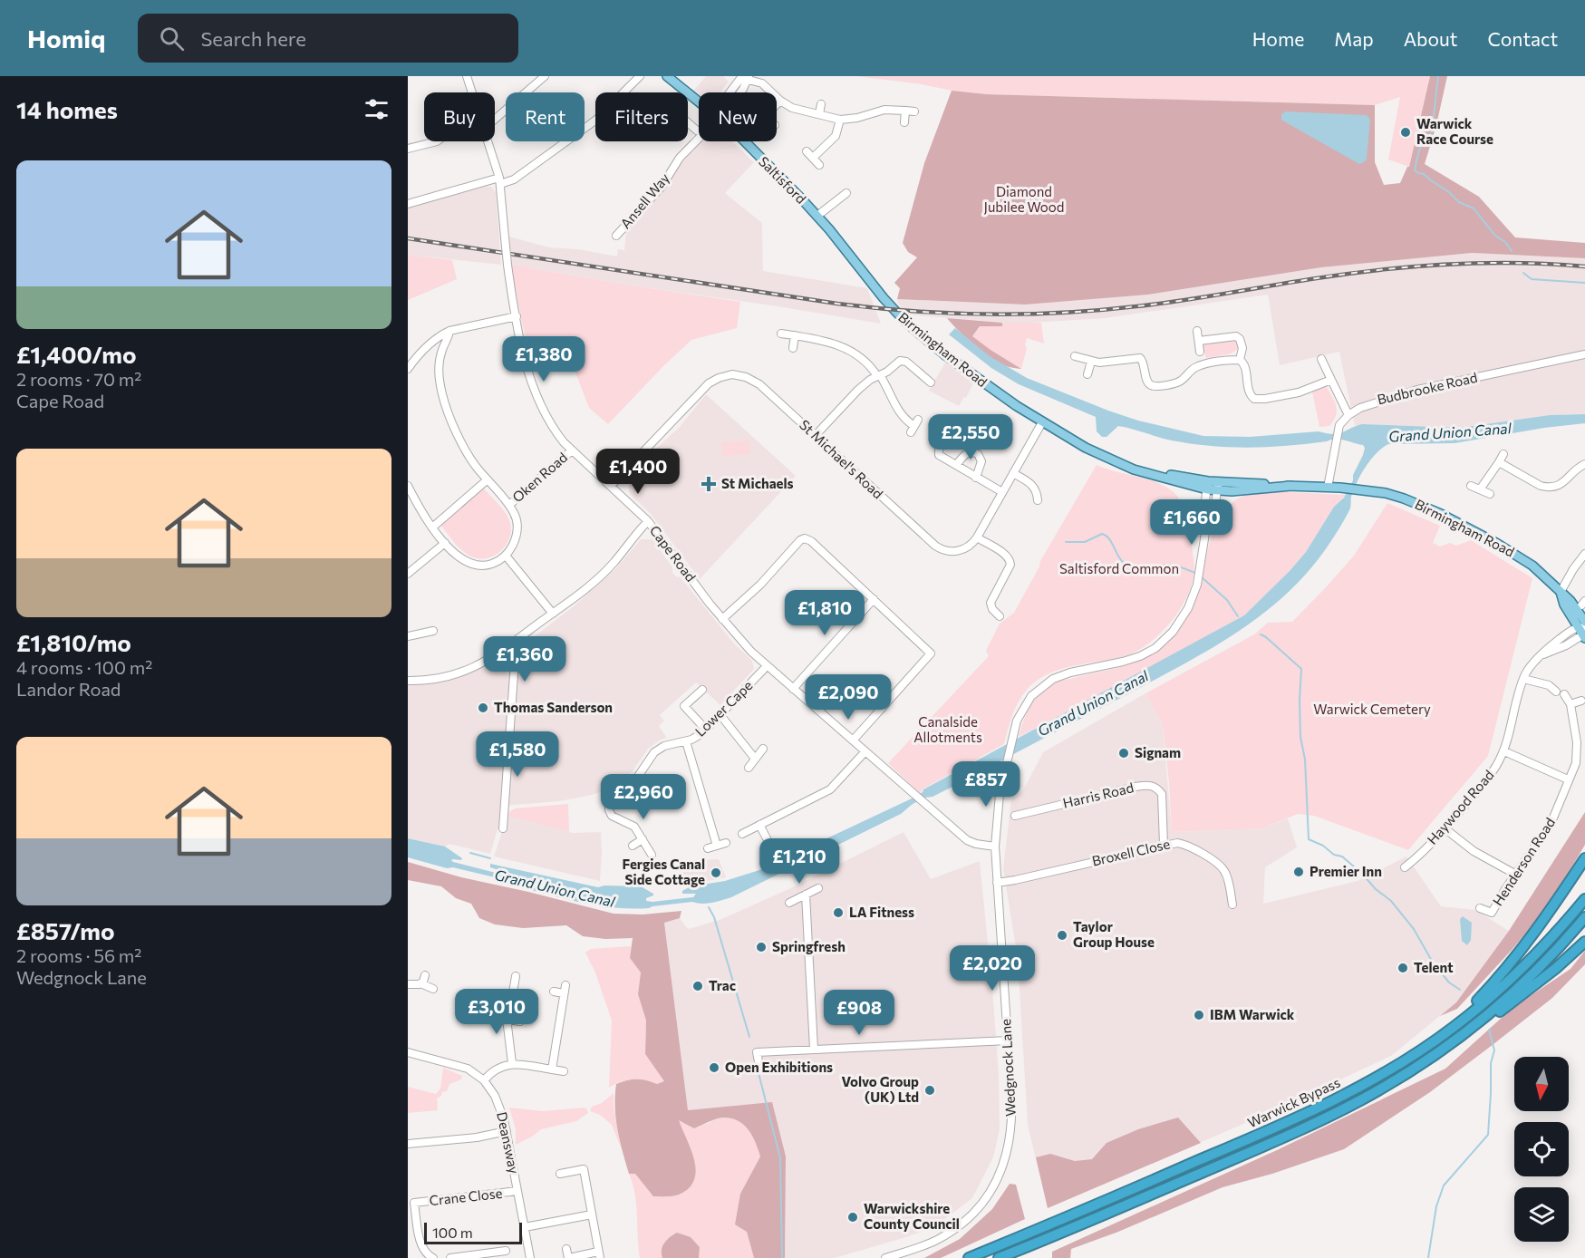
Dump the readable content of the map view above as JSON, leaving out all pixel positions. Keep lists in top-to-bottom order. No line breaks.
{"streets":{"highway":["Warwick Bypass"],"main road":["Saltisford","Birmingham Road"],"street":["Ansell Way","Budbrooke Road","St Michael's Road","Oken Road","Cape Road","Lower Cape","Harris Road","Haywood Road","Broxell Close","Henderson Road","Wedgnock Lane","Deansway","Crane Close"]},"crossings":[["Saltisford","Birmingham Road"],["Birmingham Road","Budbrooke Road"],["Birmingham Road","St Michael's Road"],["Birmingham Road","Haywood Road"],["Birmingham Road","Wedgnock Lane"],["St Michael's Road","Cape Road"],["Oken Road","Cape Road"],["Cape Road","Lower Cape"],["Cape Road","Wedgnock Lane"],["Harris Road","Broxell Close"],["Broxell Close","Wedgnock Lane"],["Deansway","Crane Close"]],"water":["Grand Union Canal"],"parks":["Diamond Jubilee Wood","Saltisford Common","Warwick Cemetery","Canalside Allotments"],"places":{"other":["Warwick Race Course","Thomas Sanderson","Signam","Premier Inn","Fergies Canal Side Cottage","LA Fitness","Taylor Group House","Springfresh","Telent","Trac","IBM Warwick","Open Exhibitions","Volvo Group (UK) Ltd","Warwickshire County Council"],"health":["St Michaels"]},"scale_bar":"100 m","north":"bottom","page":{"header":"Homiq","search":"Search here","nav":["Home","Map","About","Contact"],"heading":"14 homes","chip":["Buy","Rent","Filters","New"],"list":[{"name":"£1,400/mo","note":"2 rooms · 70 m² · Cape Road"},{"name":"£1,810/mo","note":"4 rooms · 100 m² · Landor Road"},{"name":"£857/mo","note":"2 rooms · 56 m² · Wedgnock Lane"}],"price":["£1,380","£2,550","£1,400","£1,660","£1,810","£1,360","£2,090","£1,580","£857","£2,960","£1,210","£2,020","£3,010","£908"],"scale":"100 m"}}
